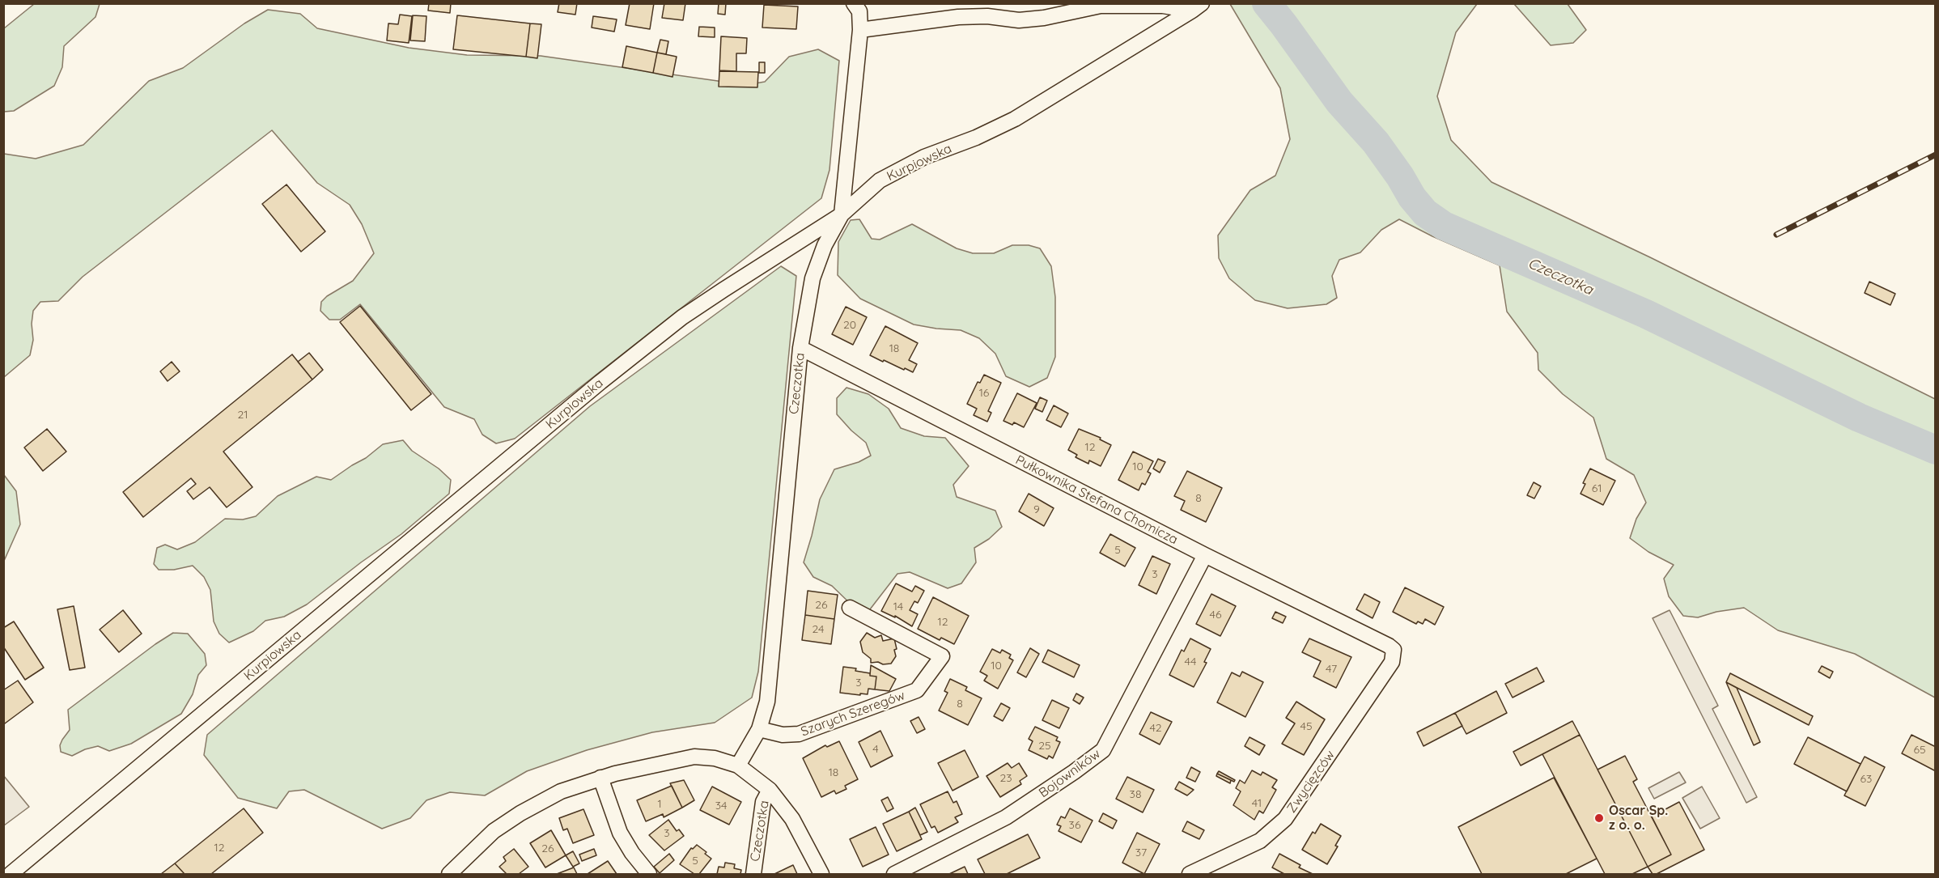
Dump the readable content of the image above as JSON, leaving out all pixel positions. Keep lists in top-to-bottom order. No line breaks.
{"streets":{"street":["Kurpiowska","Czeczotka","Pułkownika Stefana Chomicza","Szarych Szeregów","Bojowników","Zwycięzców"]},"crossings":[["Kurpiowska","Czeczotka"],["Czeczotka","Pułkownika Stefana Chomicza"],["Czeczotka","Szarych Szeregów"],["Pułkownika Stefana Chomicza","Bojowników"],["Pułkownika Stefana Chomicza","Zwycięzców"]],"water":["Czeczotka"],"places":["Oscar Sp. z o. o."],"house_numbers":["20","18","16","21","12","10","61","8","9","5","3","26","14","46","12","24","44","10","47","3","8","45","42","25","4","65","18","23","63","38","41","1","34","36","3","12","26","37","5"]}
